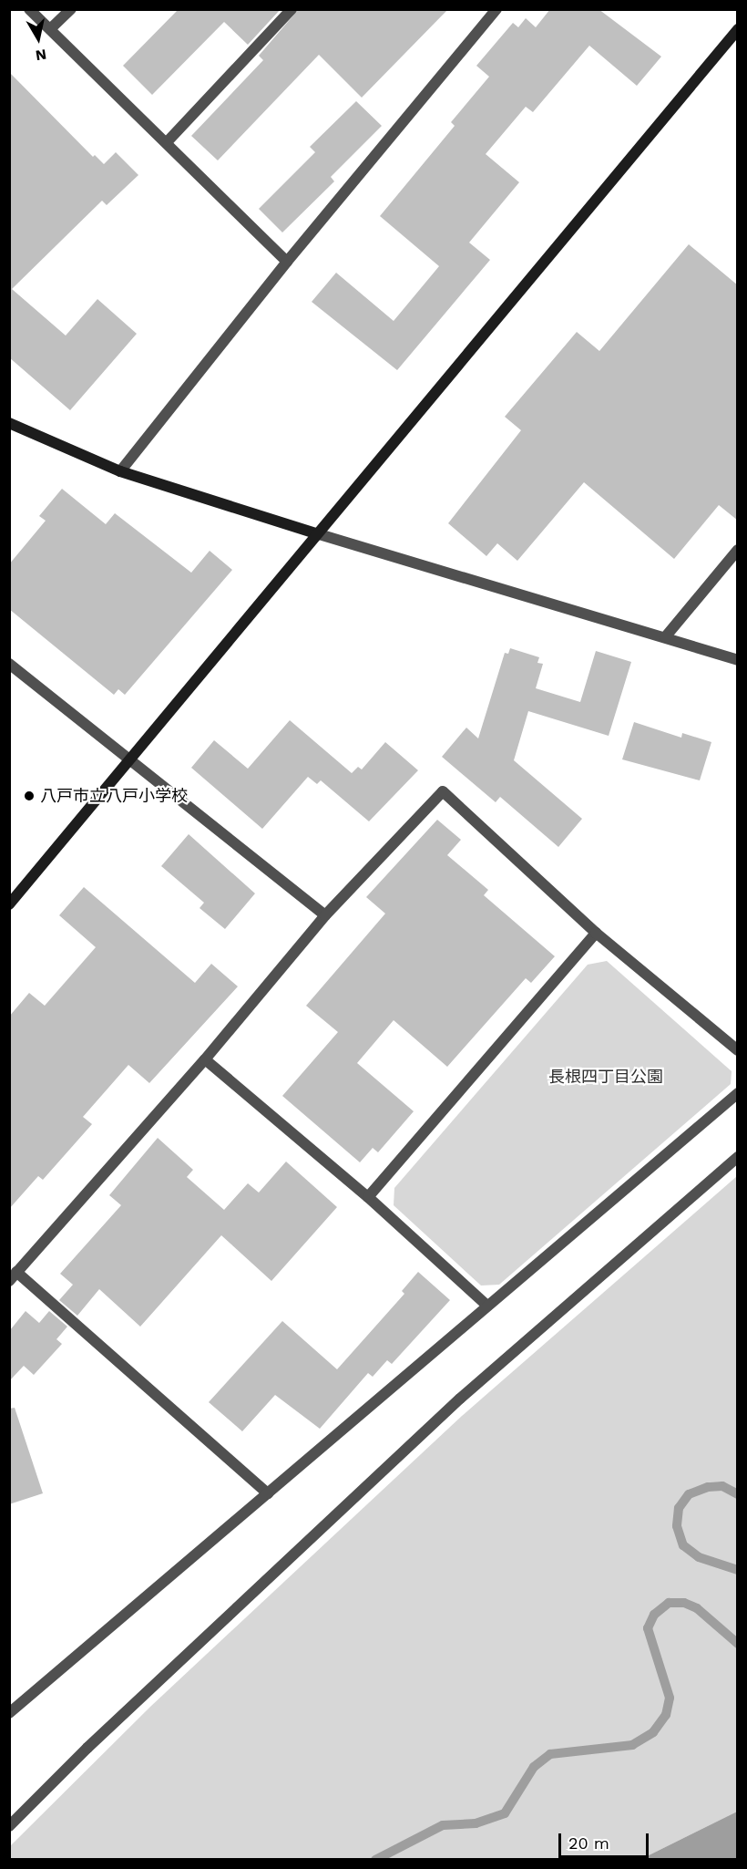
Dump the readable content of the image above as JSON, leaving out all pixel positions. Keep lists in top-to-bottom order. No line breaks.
{"parks":["長根四丁目公園"],"places":["八戸市立八戸小学校"],"scale_bar":"20 m","north":"bottom"}
